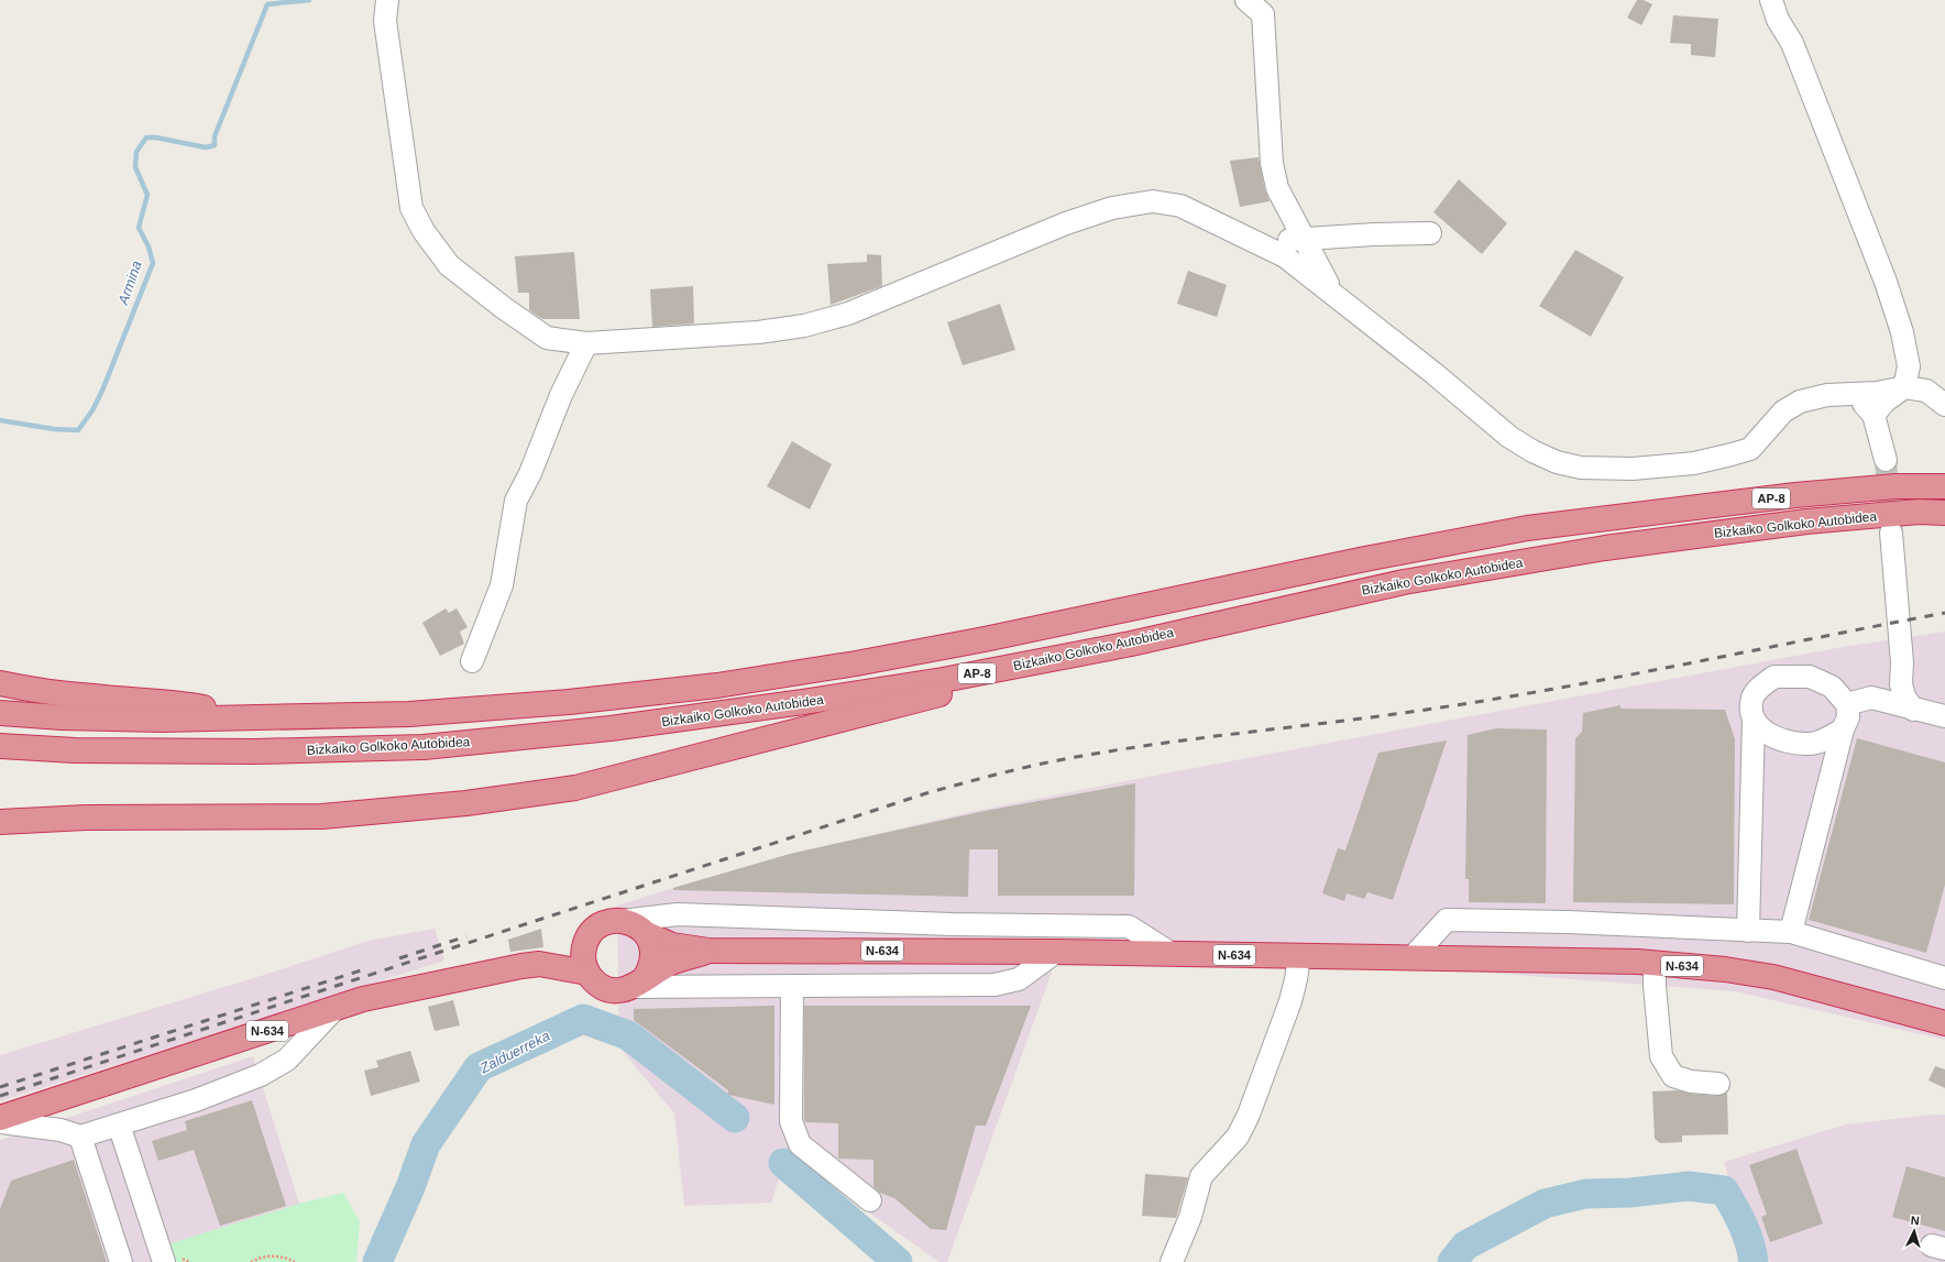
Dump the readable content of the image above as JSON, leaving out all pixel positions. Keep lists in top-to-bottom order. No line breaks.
{"streets":{"highway":["AP-8","Bizkaiko Golkoko Autobidea","N-634"]},"water":["Armina","Zalduerreka"],"north":"top"}
